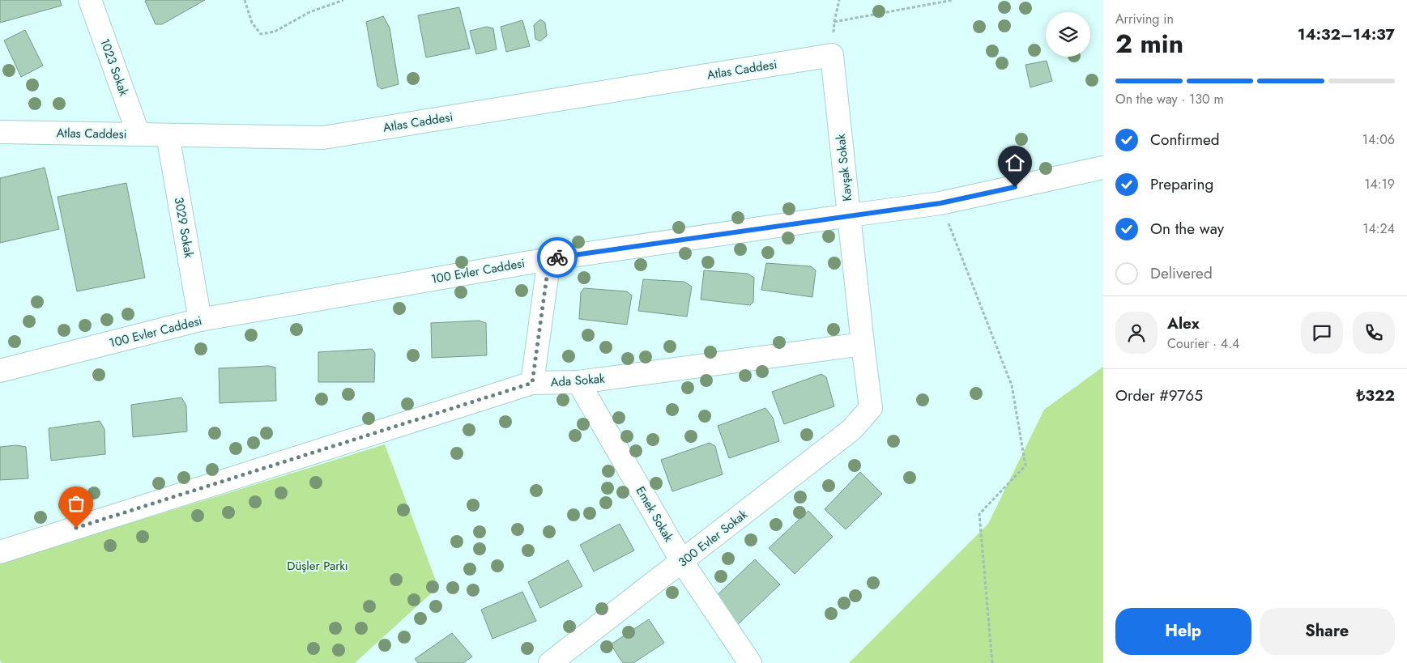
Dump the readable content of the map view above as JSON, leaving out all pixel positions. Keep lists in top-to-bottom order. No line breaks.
{"streets":{"street":["1023 Sokak","Atlas Caddesi","Kavşak Sokak","3029 Sokak","100 Evler Caddesi","Ada Sokak","Emek Sokak","300 Evler Sokak"]},"crossings":[["1023 Sokak","Atlas Caddesi"],["Atlas Caddesi","Kavşak Sokak"],["Atlas Caddesi","3029 Sokak"],["Kavşak Sokak","100 Evler Caddesi"],["Kavşak Sokak","Ada Sokak"],["Kavşak Sokak","300 Evler Sokak"],["3029 Sokak","100 Evler Caddesi"],["Ada Sokak","Emek Sokak"],["Emek Sokak","300 Evler Sokak"]],"parks":["Düşler Parkı"],"page":{"heading":["2 min","Arriving in","14:32–14:37"],"panel":["Alex","Courier · 4.4","Order #9765","₺322"],"bar":"On the way · 130 m","list":[["Confirmed","14:06"],["Preparing","14:19"],["On the way","14:24"],"Delivered"],"buttons":["Help","Share"]}}
